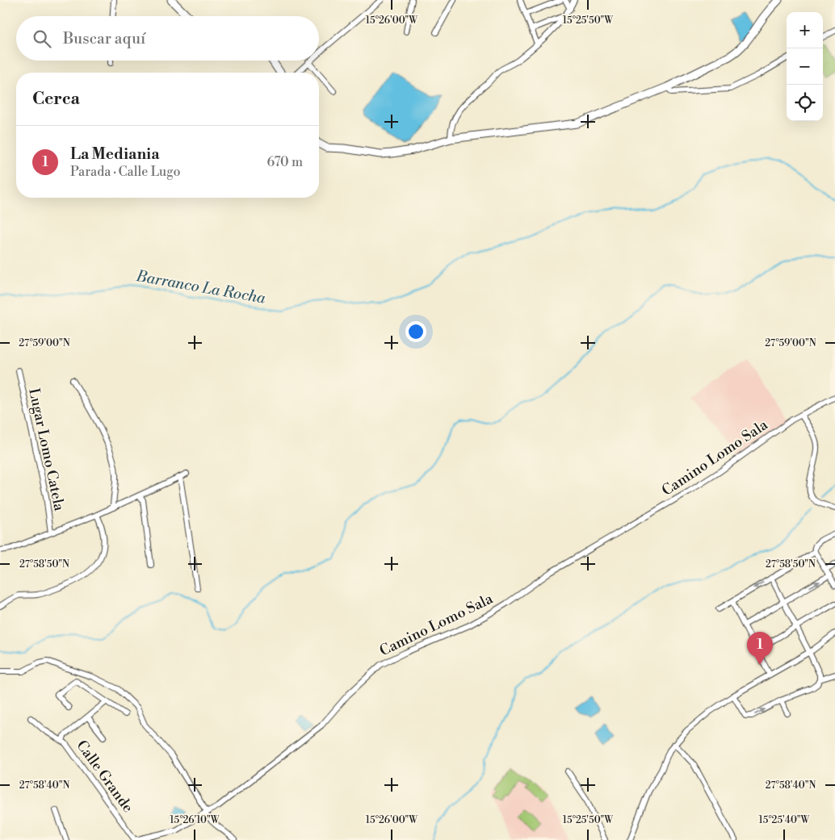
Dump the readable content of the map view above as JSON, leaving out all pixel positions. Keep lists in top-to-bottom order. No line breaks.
{"streets":{"street":["Lugar Lomo Catela","Camino Lomo Sala","Calle Grande"]},"crossings":[["Camino Lomo Sala","Calle Grande"]],"water":["Barranco La Rocha"],"page":{"map_buttons":["+","−"],"search":"Buscar aquí","heading":"Cerca","list":[{"mark":"1","name":"La Mediania","note":"Parada · Calle Lugo","value":"670 m"}],"pins":"1"},"coordinates":["15°26'00\"W","15°25'50\"W","27°59'00\"N","27°58'50\"N","27°58'40\"N","15°26'10\"W","15°25'40\"W"]}
